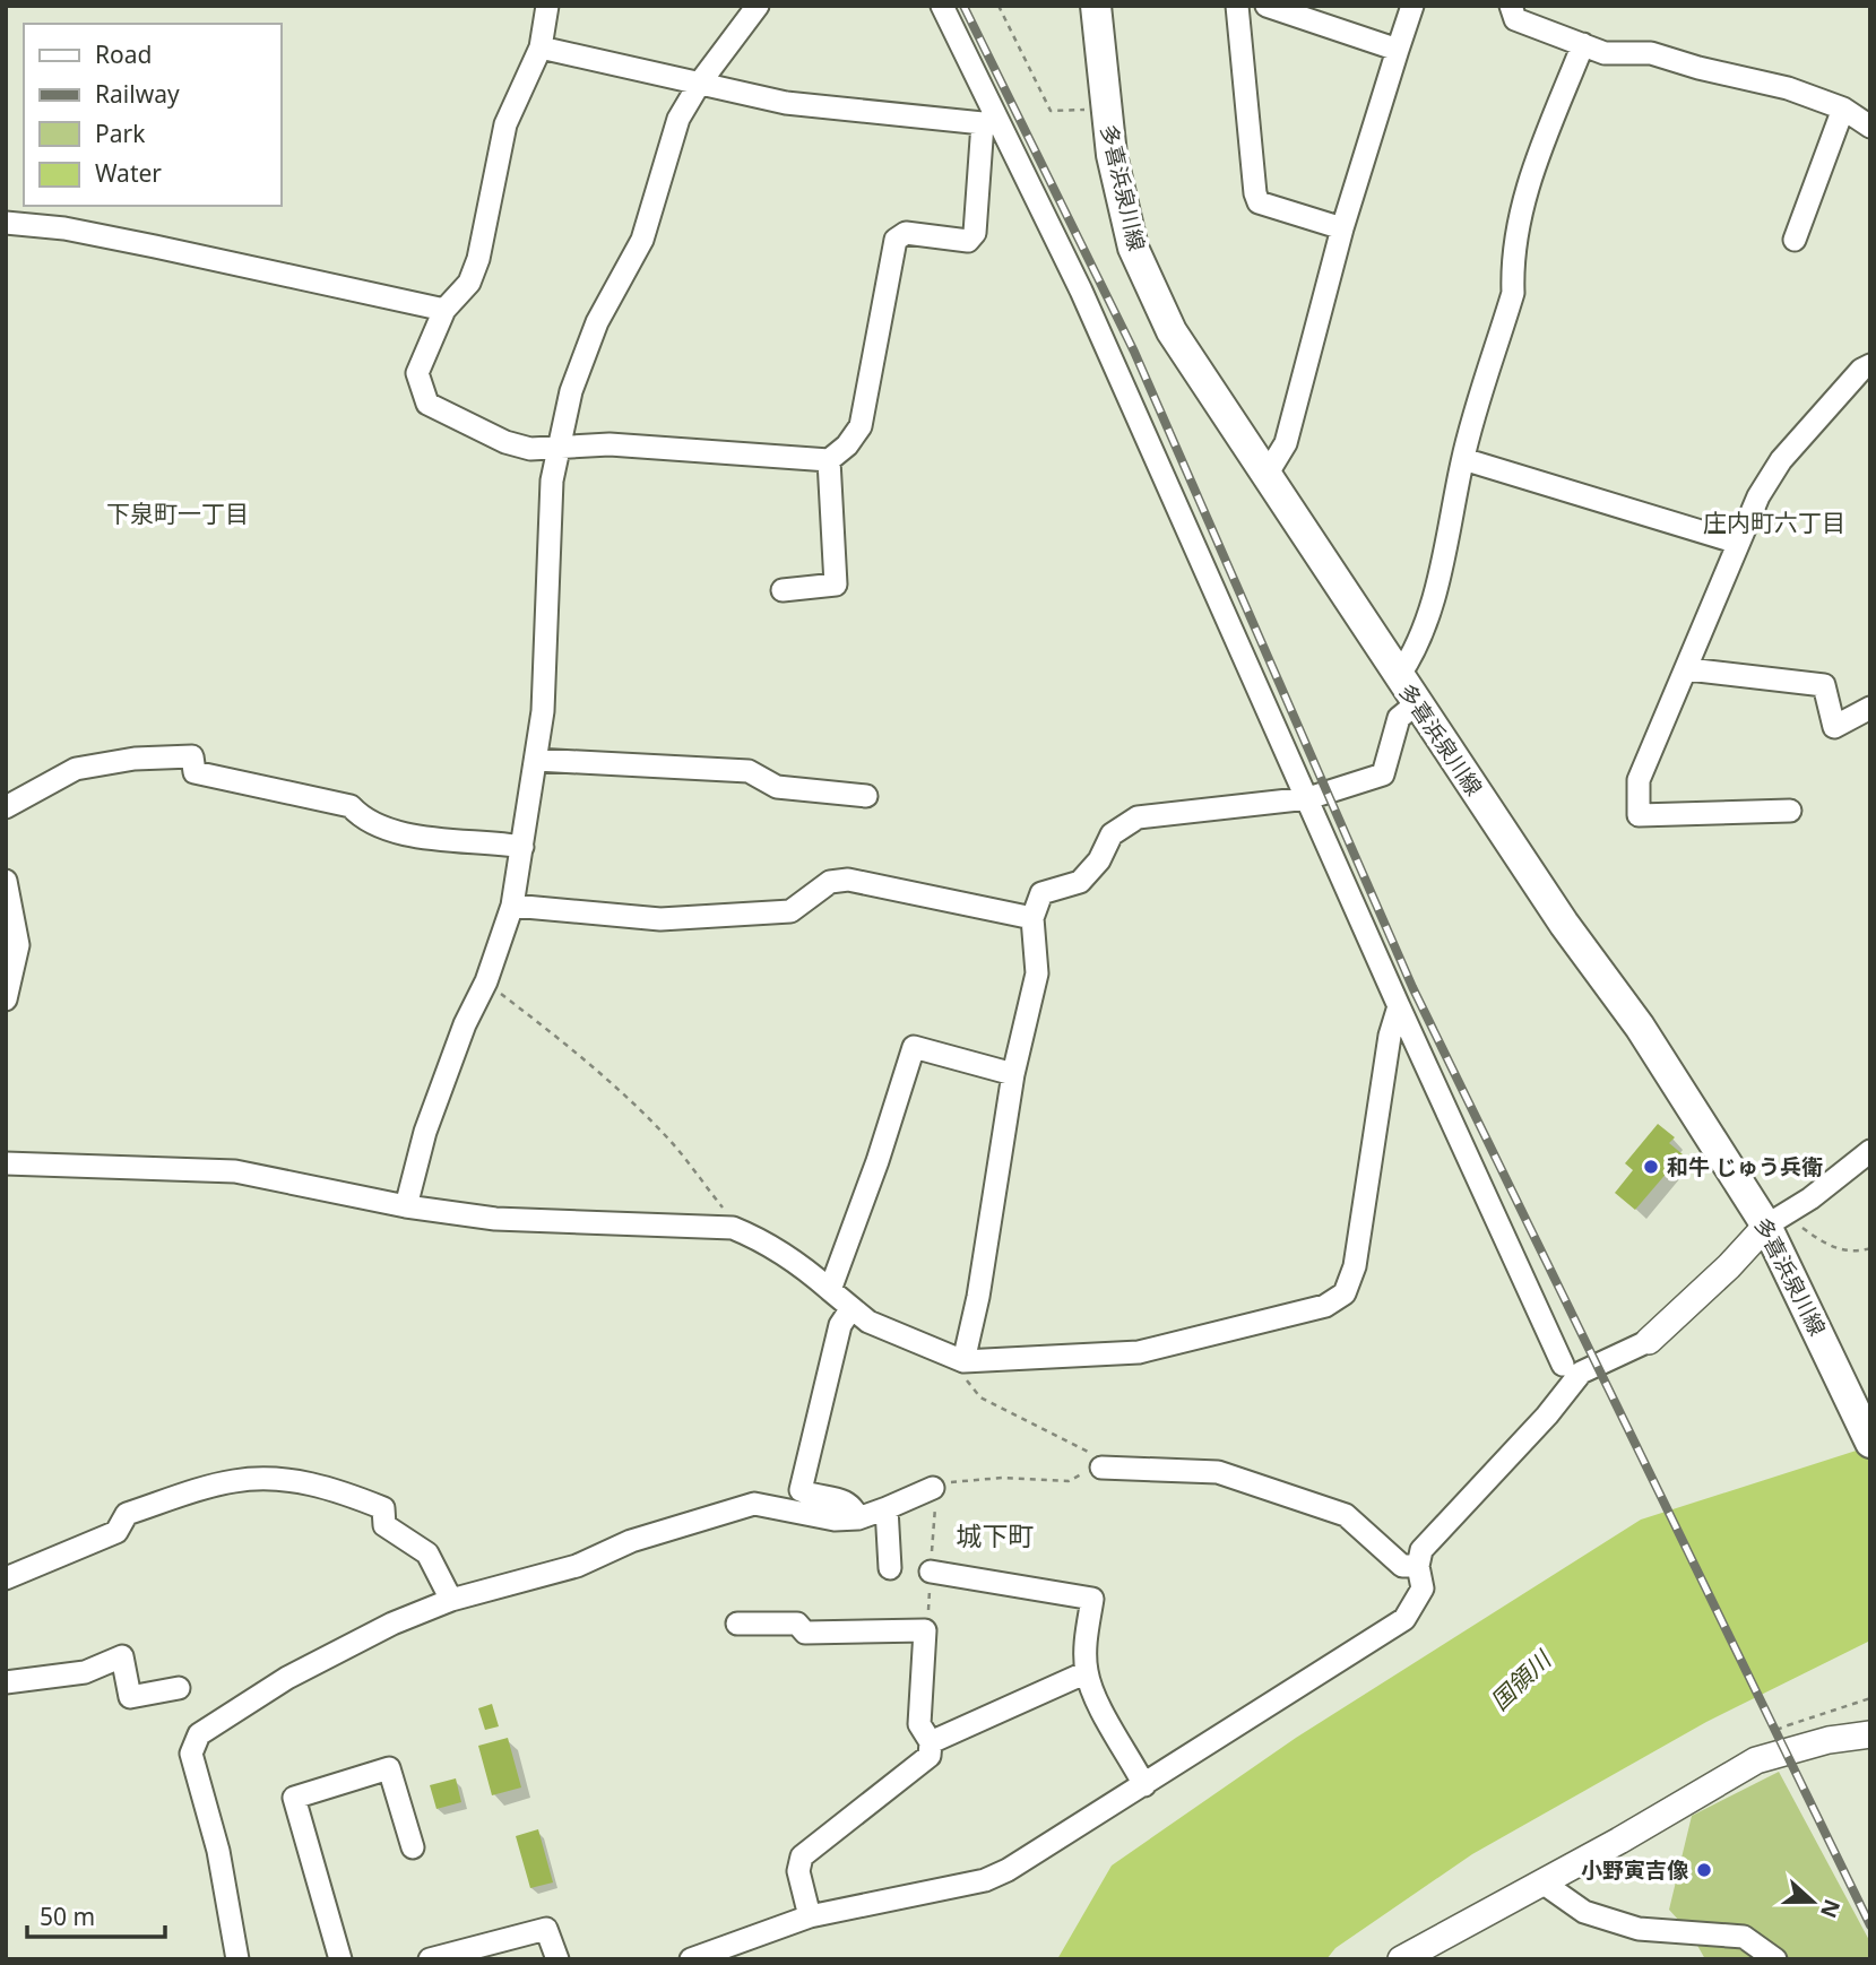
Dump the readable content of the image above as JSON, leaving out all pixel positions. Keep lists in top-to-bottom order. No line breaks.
{"streets":{"main road":["多喜浜泉川線"]},"districts":["下泉町一丁目","庄内町六丁目","城下町"],"water":["国領川"],"places":["和牛 じゅう兵衛","小野寅吉像"],"legend":["Road","Railway","Park","Water"],"scale_bar":"50 m","north":"right"}
